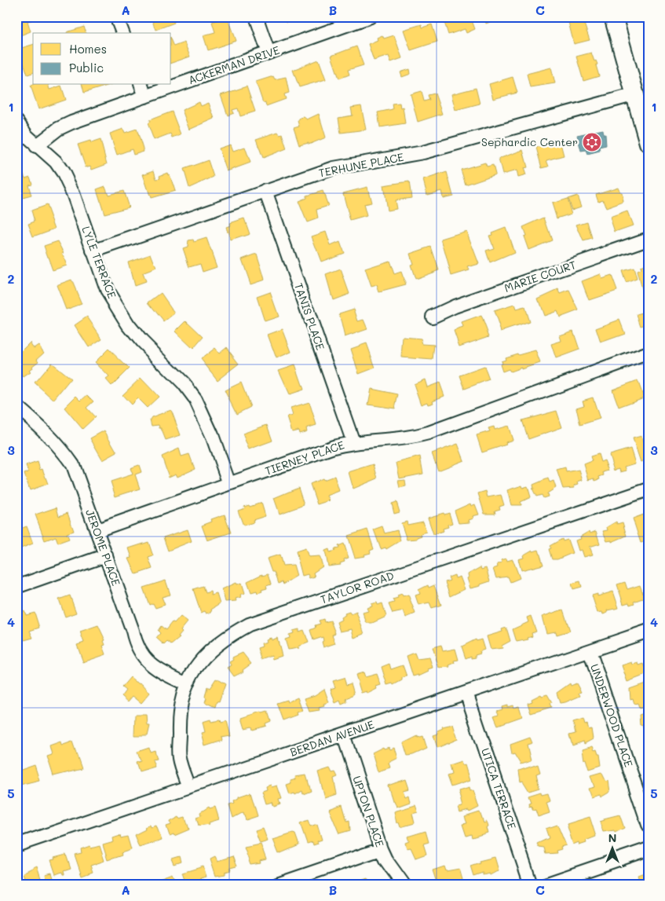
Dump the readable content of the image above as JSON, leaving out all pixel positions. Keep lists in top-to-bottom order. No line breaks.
{"streets":{"street":["ACKERMAN DRIVE","TERHUNE PLACE","LYLE TERRACE","MARIE COURT","TANIS PLACE","TIERNEY PLACE","JEROME PLACE","TAYLOR ROAD","UNDERWOOD PLACE","BERDAN AVENUE","UTICA TERRACE","UPTON PLACE"]},"crossings":[["ACKERMAN DRIVE","LYLE TERRACE"],["TERHUNE PLACE","LYLE TERRACE"],["TERHUNE PLACE","TANIS PLACE"],["LYLE TERRACE","TIERNEY PLACE"],["TANIS PLACE","TIERNEY PLACE"],["TIERNEY PLACE","JEROME PLACE"],["JEROME PLACE","TAYLOR ROAD"],["TAYLOR ROAD","BERDAN AVENUE"],["UNDERWOOD PLACE","BERDAN AVENUE"],["BERDAN AVENUE","UTICA TERRACE"],["BERDAN AVENUE","UPTON PLACE"]],"places":{"synagogue":["Sephardic Center"]},"legend":["Homes","Public"],"north":"top","grid":{"columns":["A","B","C"],"rows":["1","2","3","4","5"]}}
